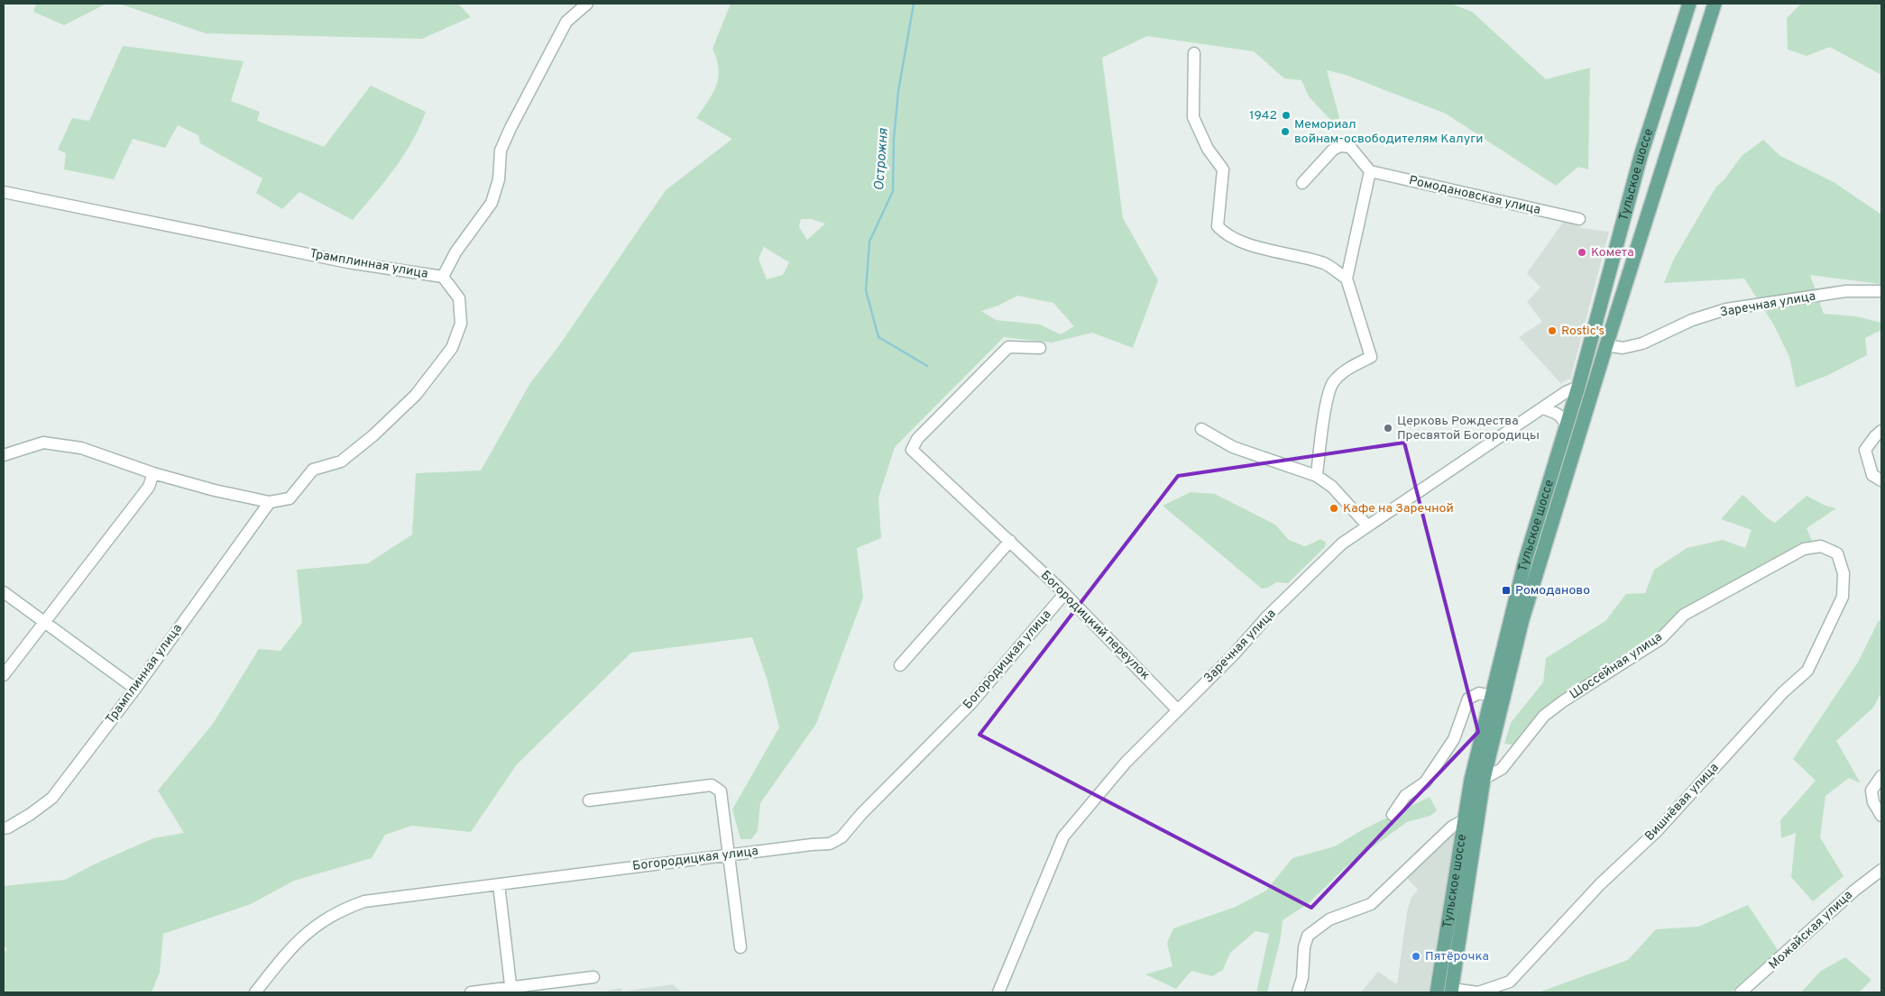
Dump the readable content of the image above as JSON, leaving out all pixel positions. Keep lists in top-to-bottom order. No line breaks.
{"streets":{"main road":["Тульское шоссе"],"street":["Ромодановская улица","Трамплинная улица","Заречная улица","Богородицкий переулок","Богородицкая улица","Шоссейная улица","Вишнёвая улица","Можайская улица"]},"crossings":[["Тульское шоссе","Заречная улица"],["Тульское шоссе","Шоссейная улица"],["Тульское шоссе","Вишнёвая улица"],["Заречная улица","Богородицкий переулок"],["Богородицкий переулок","Богородицкая улица"],["Шоссейная улица","Вишнёвая улица"]],"water":["Острожня"],"places":{"other":["1942","Мемориал войнам-освободителям Калуги","Комета","Rostic's","Церковь Рождества Пресвятой Богородицы","Кафе на Заречной","Пятёрочка"],"transit":["Ромоданово"]}}
